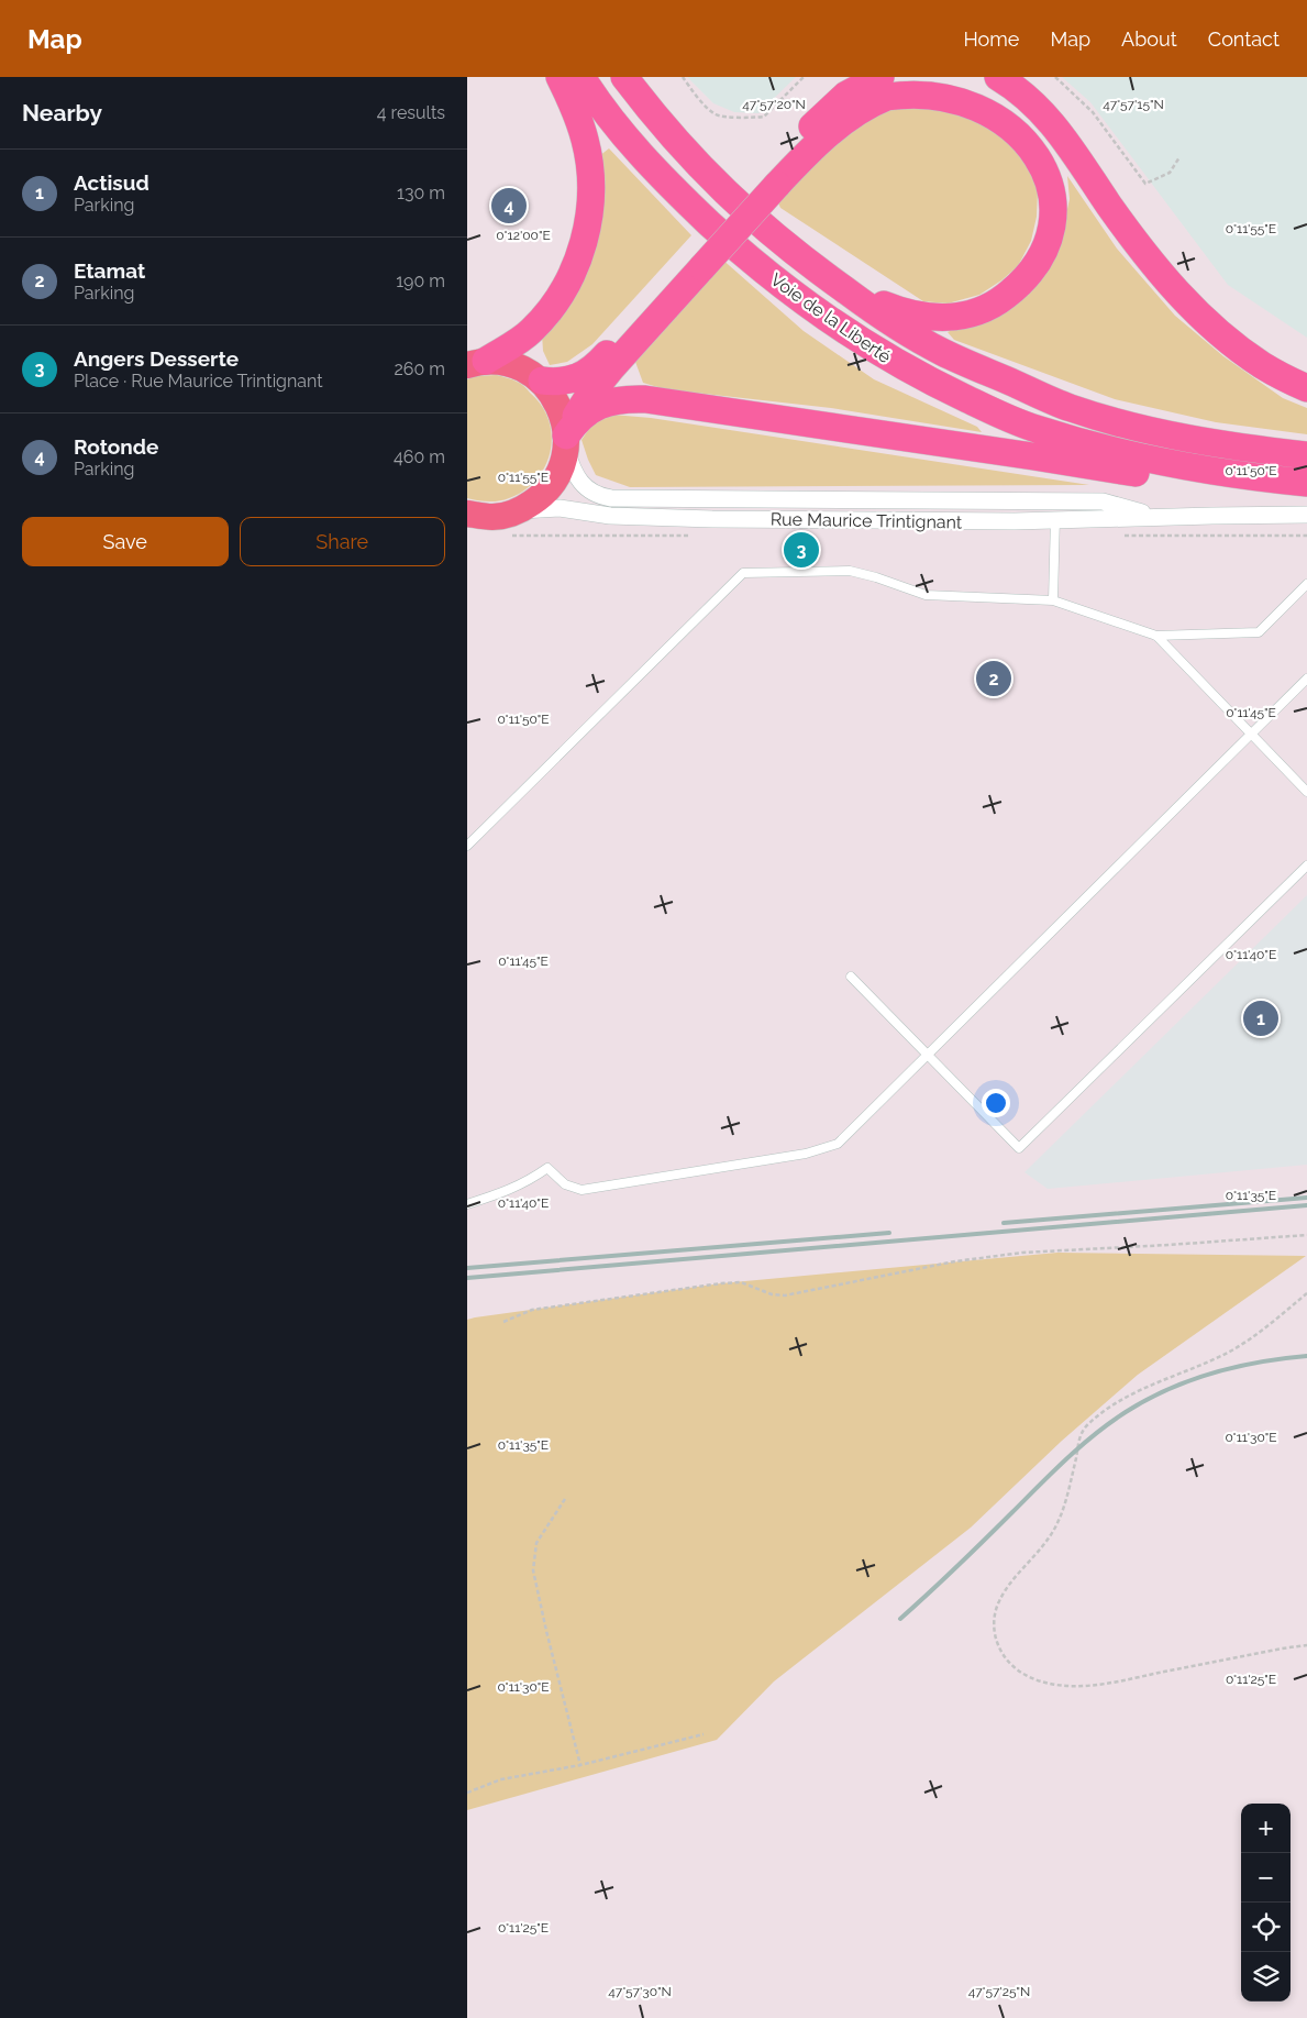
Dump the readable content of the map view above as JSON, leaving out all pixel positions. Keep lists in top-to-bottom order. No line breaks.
{"streets":{"highway":["Voie de la Liberté"],"street":["Rue Maurice Trintignant"]},"page":{"header":"Map","nav":["Home","Map","About","Contact"],"heading":["Nearby","4 results"],"list":[{"mark":"1","name":"Actisud","note":"Parking","value":"130 m"},{"mark":"2","name":"Etamat","note":"Parking","value":"190 m"},{"mark":"3","name":"Angers Desserte","note":"Place · Rue Maurice Trintignant","value":"260 m"},{"mark":"4","name":"Rotonde","note":"Parking","value":"460 m"}],"pins":["4","3","2","1"],"buttons":["Save","Share"],"map_buttons":["+","−"]},"coordinates":["47°57'20\"N","47°57'15\"N","0°11'55\"E","0°12'00\"E","0°11'50\"E","0°11'45\"E","0°11'40\"E","0°11'35\"E","0°11'30\"E","0°11'25\"E","47°57'30\"N","47°57'25\"N"]}
